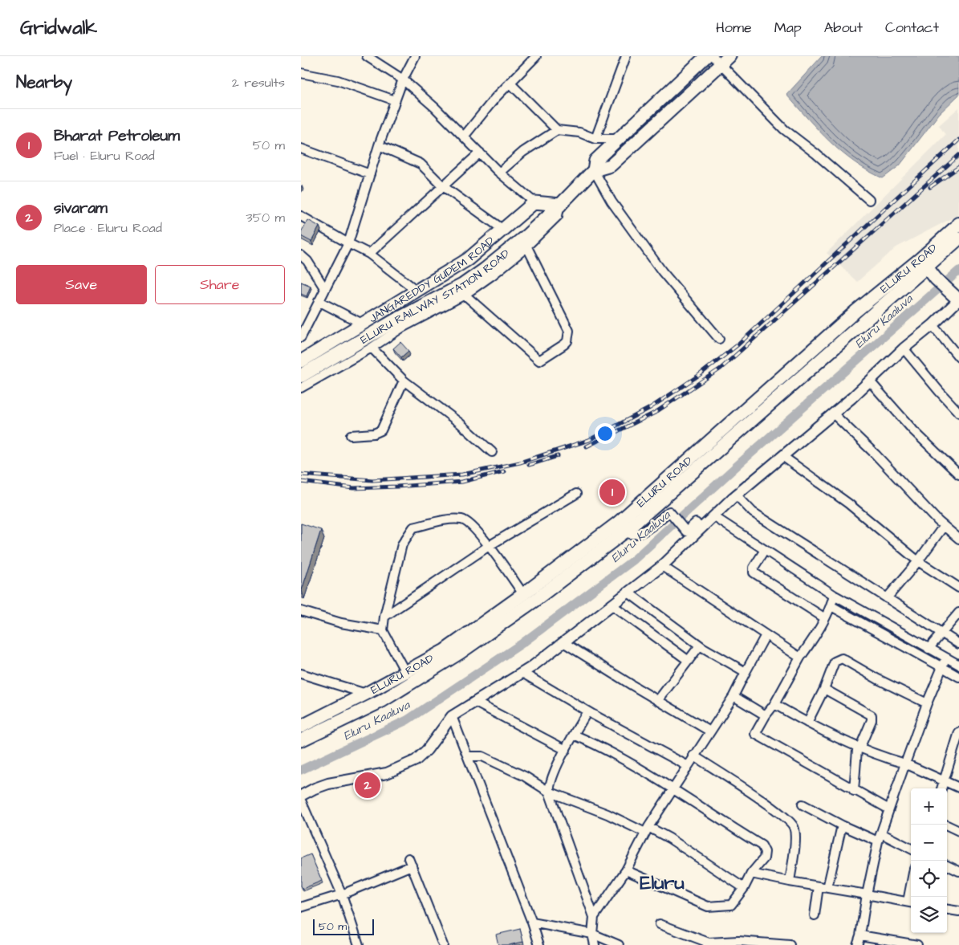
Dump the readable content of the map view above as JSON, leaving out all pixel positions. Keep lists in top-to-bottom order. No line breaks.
{"streets":{"main road":["ELURU ROAD","JANGAREDDY GUDEM ROAD","ELURU RAILWAY STATION ROAD"]},"districts":["Eluru"],"water":["Eluru Kaaluva"],"scale_bar":"50 m","page":{"header":"Gridwalk","nav":["Home","Map","About","Contact"],"heading":["Nearby","2 results"],"list":[{"mark":"1","name":"Bharat Petroleum","note":"Fuel · Eluru Road","value":"50 m"},{"mark":"2","name":"sivaram","note":"Place · Eluru Road","value":"350 m"}],"buttons":["Save","Share"],"pins":["1","2"],"map_buttons":["+","−"],"scale":"50 m"}}
